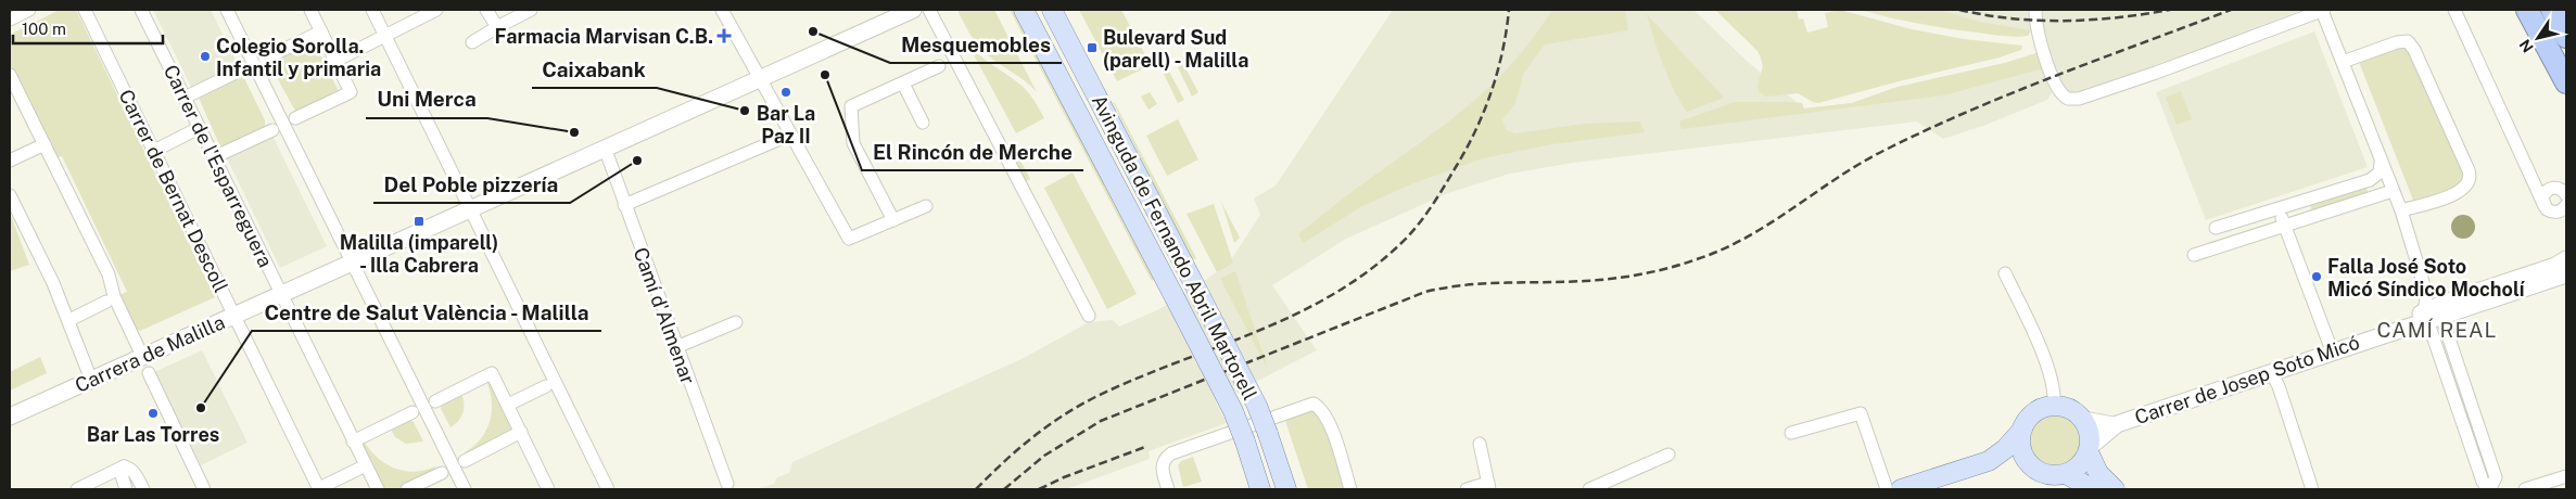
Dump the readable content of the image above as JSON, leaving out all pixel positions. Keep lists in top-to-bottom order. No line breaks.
{"streets":{"main road":["Avinguda de Fernando Abril Martorell"],"street":["Carrer de l'Esparreguera","Carrer de Bernat Descoll","Camí d'Almenar","Carrera de Malilla","Carrer de Josep Soto Micó"]},"crossings":[["Carrer de l'Esparreguera","Carrera de Malilla"],["Carrer de Bernat Descoll","Carrera de Malilla"],["Camí d'Almenar","Carrera de Malilla"]],"districts":["CAMÍ REAL"],"places":{"other":["Mesquemobles","Colegio Sorolla. Infantil y primaria","El Rincón de Merche","Bar La Paz II","Caixabank","Uni Merca","Del Poble pizzería","Falla José Soto Micó Síndico Mocholí","Centre de Salut València - Malilla","Bar Las Torres"],"health":["Farmacia Marvisan C.B."],"transit":["Bulevard Sud (parell) - Malilla","Malilla (imparell) - Illa Cabrera"]},"scale_bar":"100 m","north":"bottom left"}
